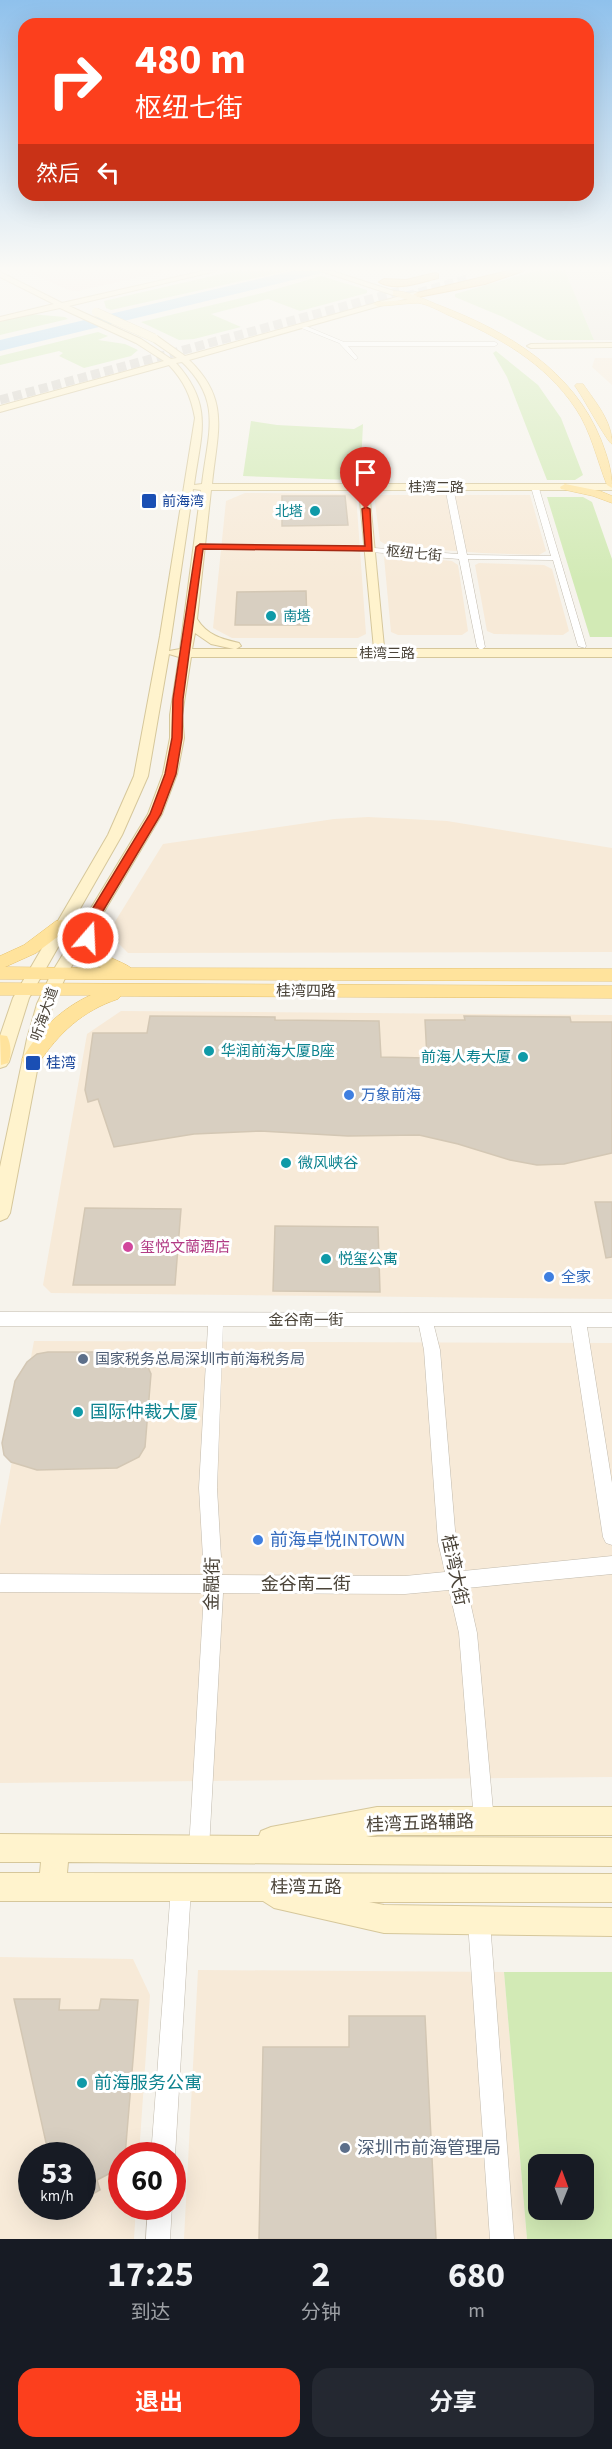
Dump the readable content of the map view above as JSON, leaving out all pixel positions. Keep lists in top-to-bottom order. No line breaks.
{"streets":{"main road":["桂湾二路","桂湾三路","桂湾四路","听海大道","桂湾五路辅路","桂湾五路"],"street":["枢纽七街","金谷南一街","桂湾大街","金融街","金谷南二街"]},"crossings":[["桂湾二路","听海大道"],["枢纽七街","听海大道"],["桂湾三路","听海大道"],["桂湾四路","听海大道"],["金谷南一街","桂湾大街"],["金谷南一街","金融街"],["桂湾大街","金谷南二街"],["桂湾大街","桂湾五路辅路"],["金融街","金谷南二街"]],"places":{"transit":["前海湾","桂湾"],"other":["北塔","南塔","华润前海大厦B座","前海人寿大厦","万象前海","微风峡谷","玺悦文蘭酒店","悦玺公寓","全家","国家税务总局深圳市前海税务局","国际仲裁大厦","前海卓悦INTOWN","前海服务公寓","深圳市前海管理局"]},"north":"top","page":{"turn":["480 m","枢纽七街"],"then":"然后","speed":"53 km/h","limit":"60","eta":["17:25","到达","2","分钟","680","m"],"buttons":["退出","分享"]}}
